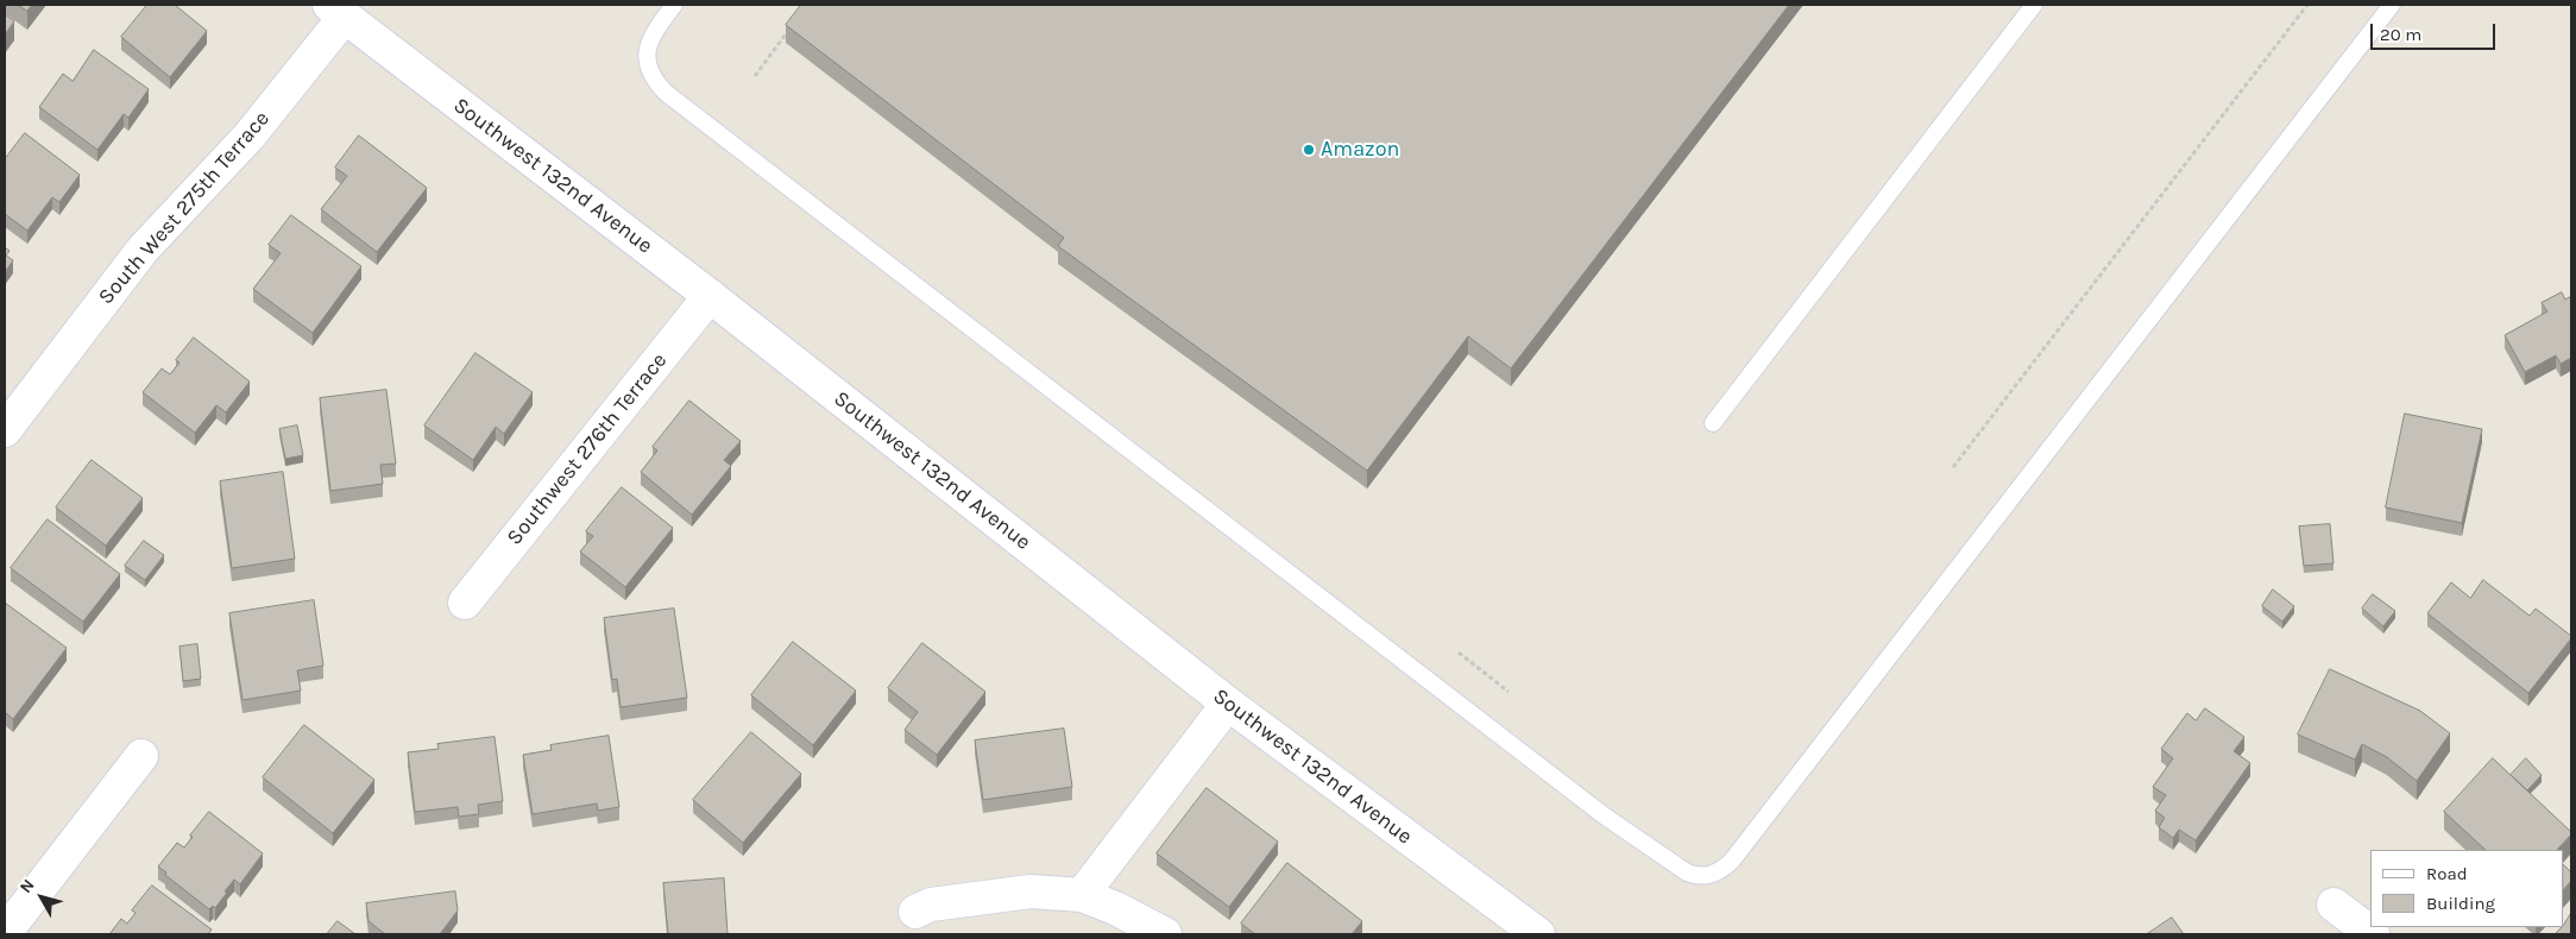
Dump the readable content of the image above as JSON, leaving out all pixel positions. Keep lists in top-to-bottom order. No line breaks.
{"streets":{"street":["Southwest 132nd Avenue","South West 275th Terrace","Southwest 276th Terrace"]},"crossings":[["Southwest 132nd Avenue","South West 275th Terrace"],["Southwest 132nd Avenue","Southwest 276th Terrace"]],"places":["Amazon"],"legend":["Road","Building"],"scale_bar":"20 m","north":"top left"}
